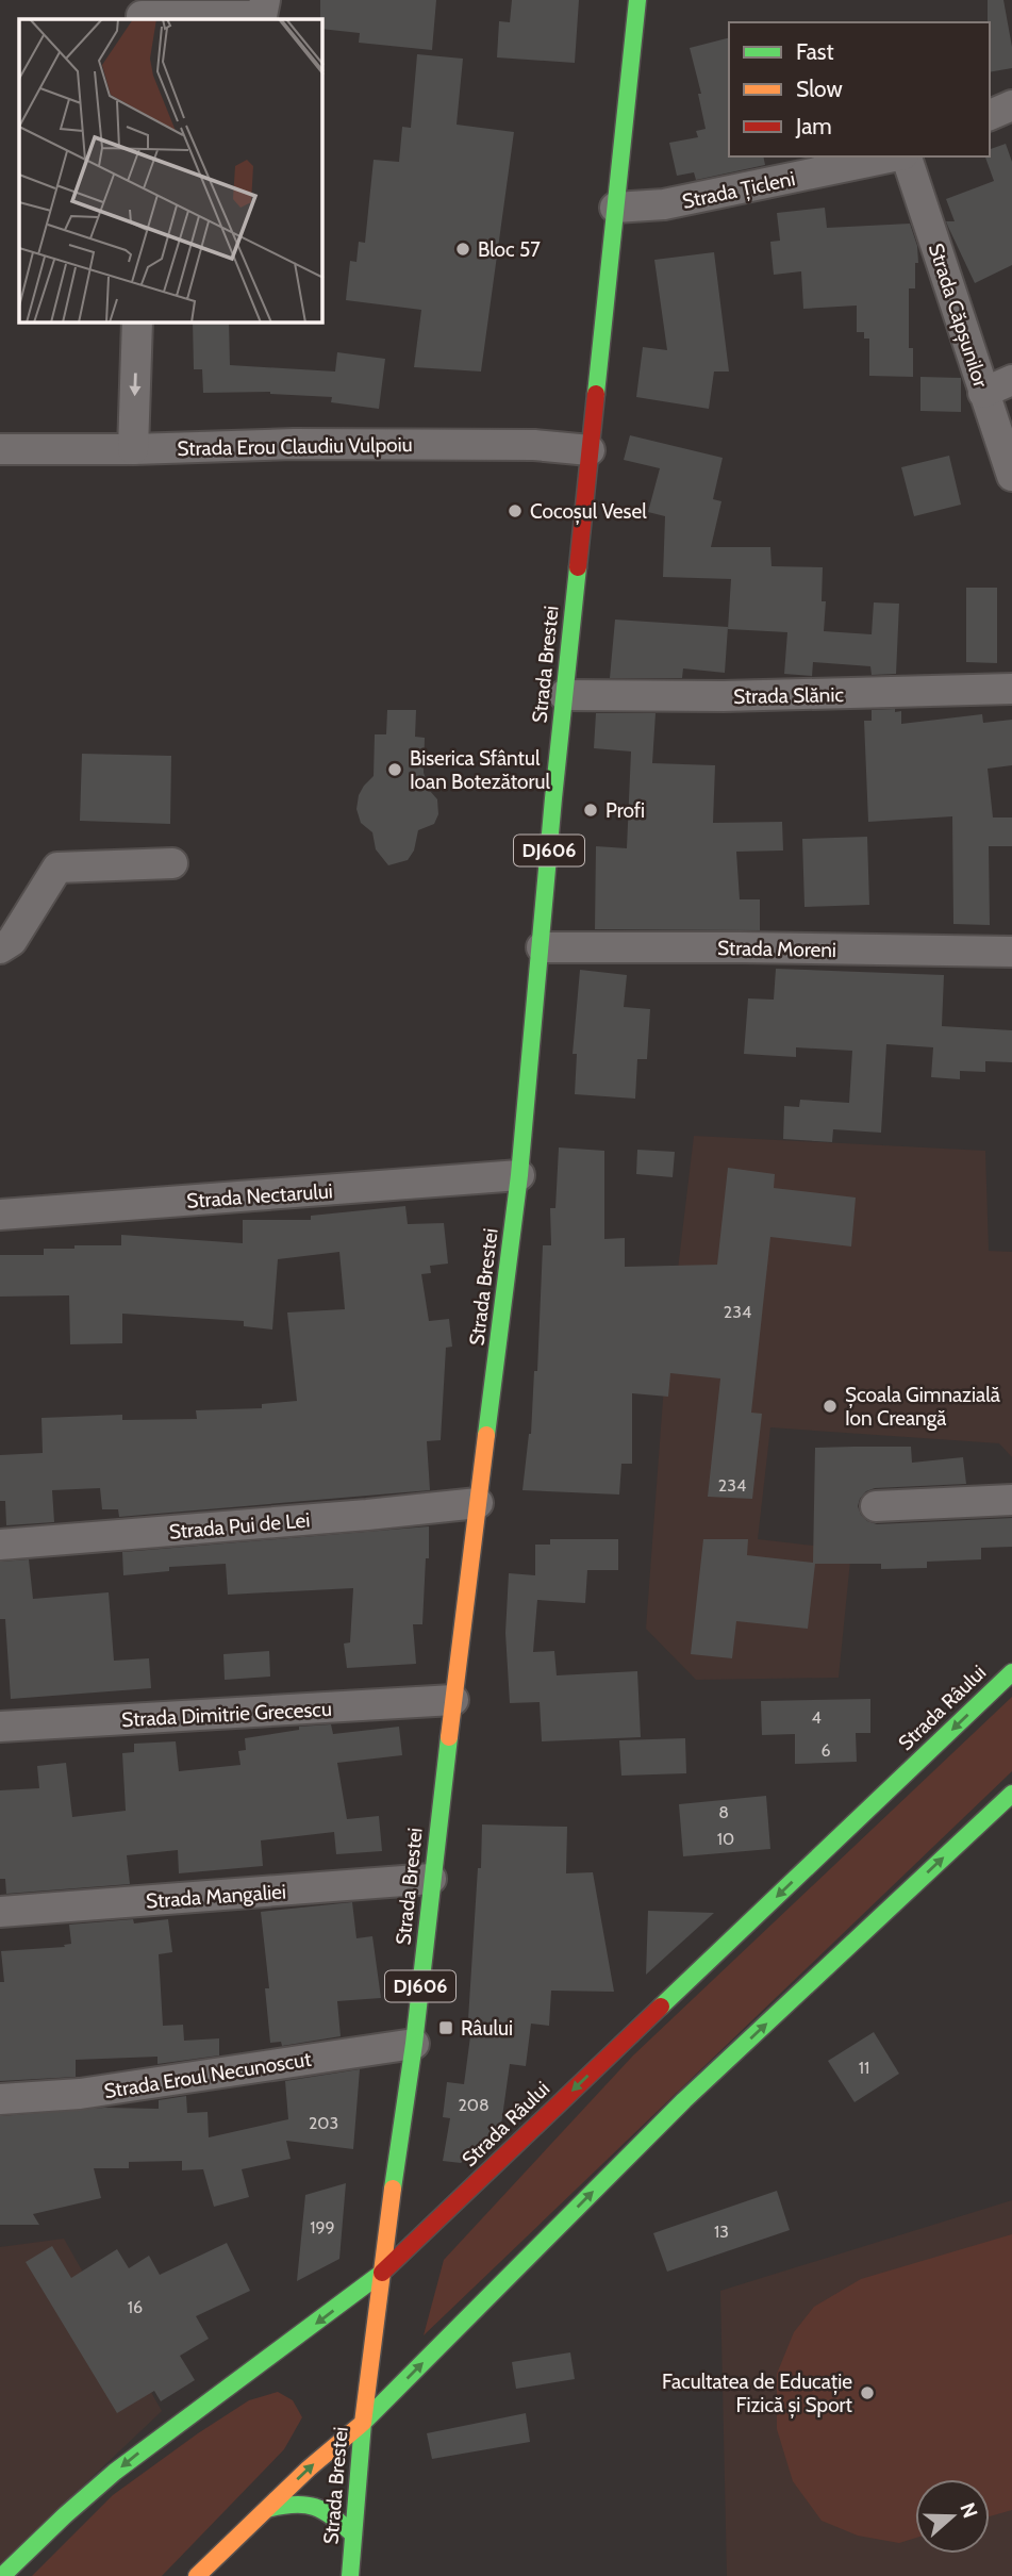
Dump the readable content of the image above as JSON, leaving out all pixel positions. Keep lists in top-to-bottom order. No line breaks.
{"streets":{"main road":["Strada Brestei","DJ606","Strada Râului"],"street":["Strada Țicleni","Strada Căpșunilor","Strada Erou Claudiu Vulpoiu","Strada Slănic","Strada Moreni","Strada Nectarului","Strada Pui de Lei","Strada Dimitrie Grecescu","Strada Mangaliei","Strada Eroul Necunoscut"]},"crossings":[["Strada Țicleni","Strada Brestei"],["Strada Erou Claudiu Vulpoiu","Strada Brestei"],["Strada Brestei","Strada Slănic"],["Strada Brestei","Strada Moreni"],["Strada Brestei","Strada Nectarului"],["Strada Brestei","Strada Pui de Lei"],["Strada Brestei","Strada Râului"],["Strada Brestei","Strada Dimitrie Grecescu"],["Strada Brestei","Strada Mangaliei"],["Strada Brestei","Strada Eroul Necunoscut"]],"places":{"other":["Bloc 57","Cocoșul Vesel","Biserica Sfântul Ioan Botezătorul","Profi","Școala Gimnazială Ion Creangă","Facultatea de Educație Fizică și Sport"],"transit":["Râului"]},"house_numbers":["234","234","4","6","8","10","11","208","203","199","13","16"],"legend":["Fast","Slow","Jam"],"north":"right"}
